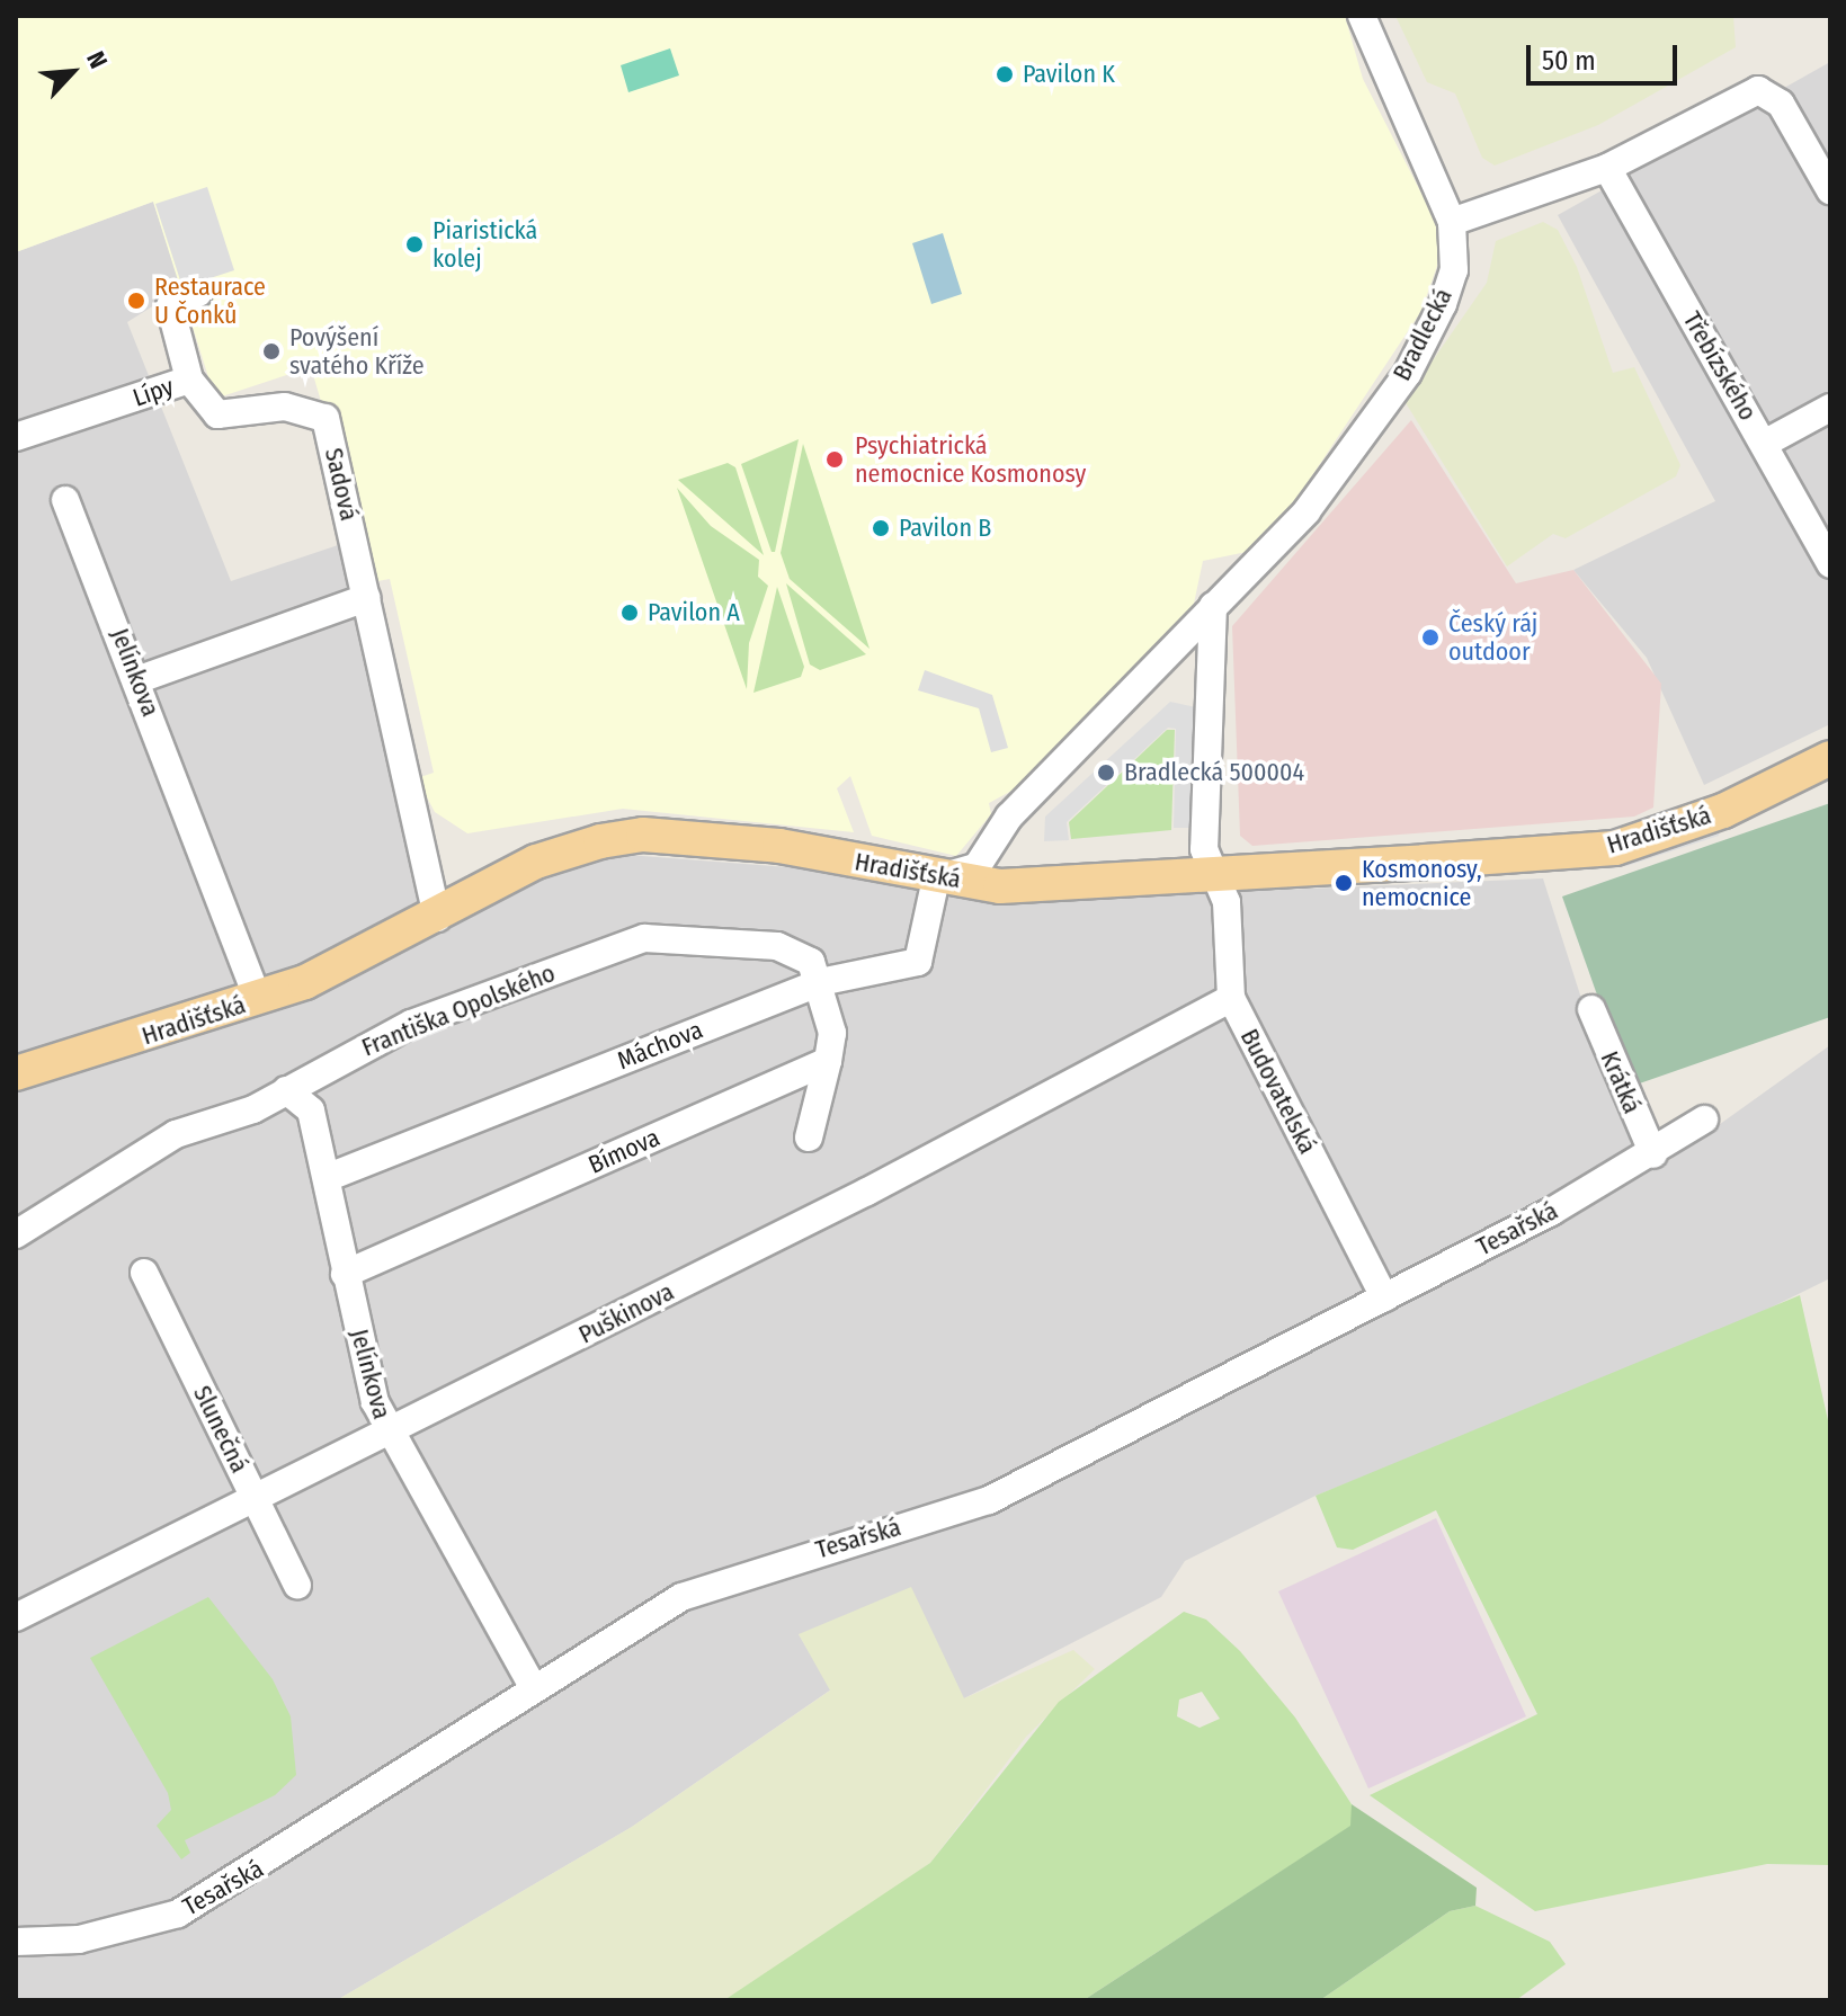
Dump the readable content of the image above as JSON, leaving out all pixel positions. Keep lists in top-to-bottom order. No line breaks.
{"streets":{"main road":["Hradišťská"],"street":["Bradlecká","Třebízského","Lípy","Sadová","Jelínkova","Františka Opolského","Máchova","Krátká","Budovatelská","Bímova","Tesařská","Puškinova","Slunečná"]},"crossings":[["Bradlecká","Hradišťská"],["Bradlecká","Máchova"],["Lípy","Sadová"],["Sadová","Hradišťská"],["Jelínkova","Hradišťská"],["Jelínkova","Františka Opolského"],["Jelínkova","Máchova"],["Jelínkova","Bímova"],["Jelínkova","Tesařská"],["Jelínkova","Puškinova"],["Hradišťská","Máchova"],["Hradišťská","Budovatelská"],["Františka Opolského","Máchova"],["Krátká","Tesařská"],["Budovatelská","Tesařská"],["Budovatelská","Puškinova"],["Puškinova","Slunečná"]],"places":["Pavilon K","Piaristická kolej","Restaurace U Čonků","Povýšení svatého Kříže","Psychiatrická nemocnice Kosmonosy","Pavilon B","Pavilon A","Český ráj outdoor","Bradlecká 500004","Kosmonosy, nemocnice"],"scale_bar":"50 m","north":"top right"}
